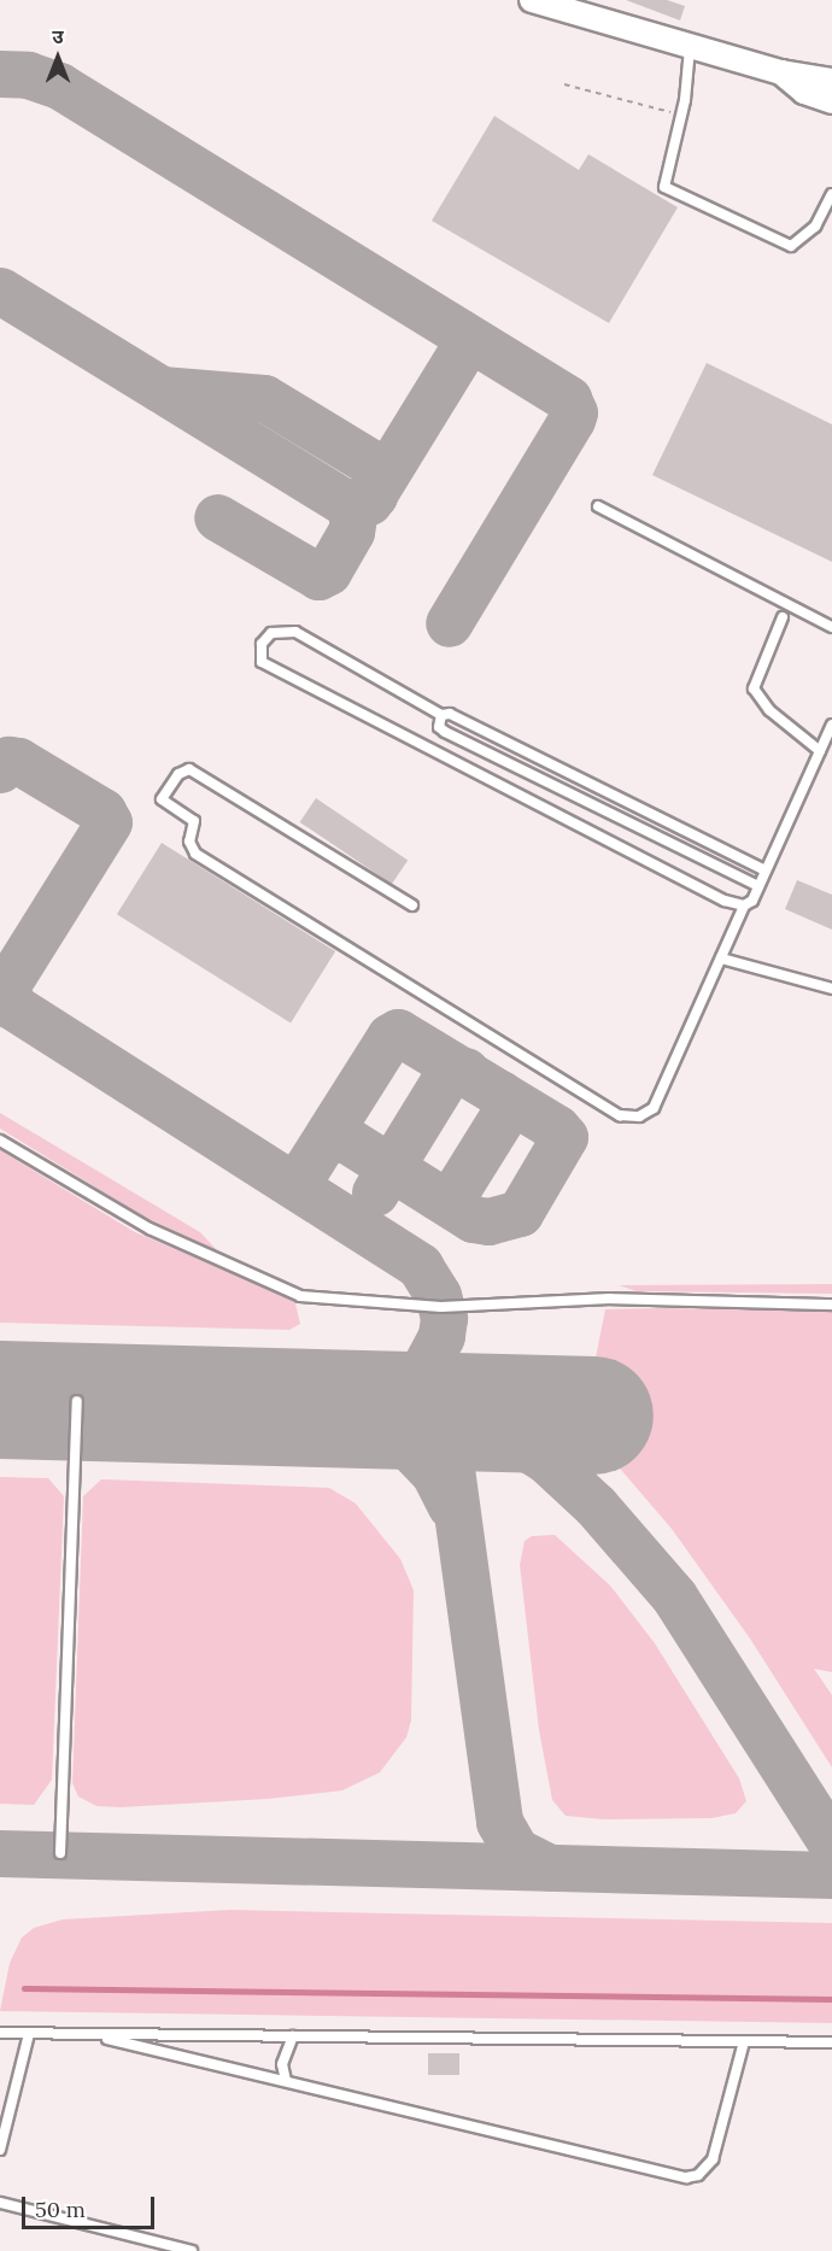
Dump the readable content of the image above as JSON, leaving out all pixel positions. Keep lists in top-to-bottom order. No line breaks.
{"scale_bar":"50 m","north":"top"}
